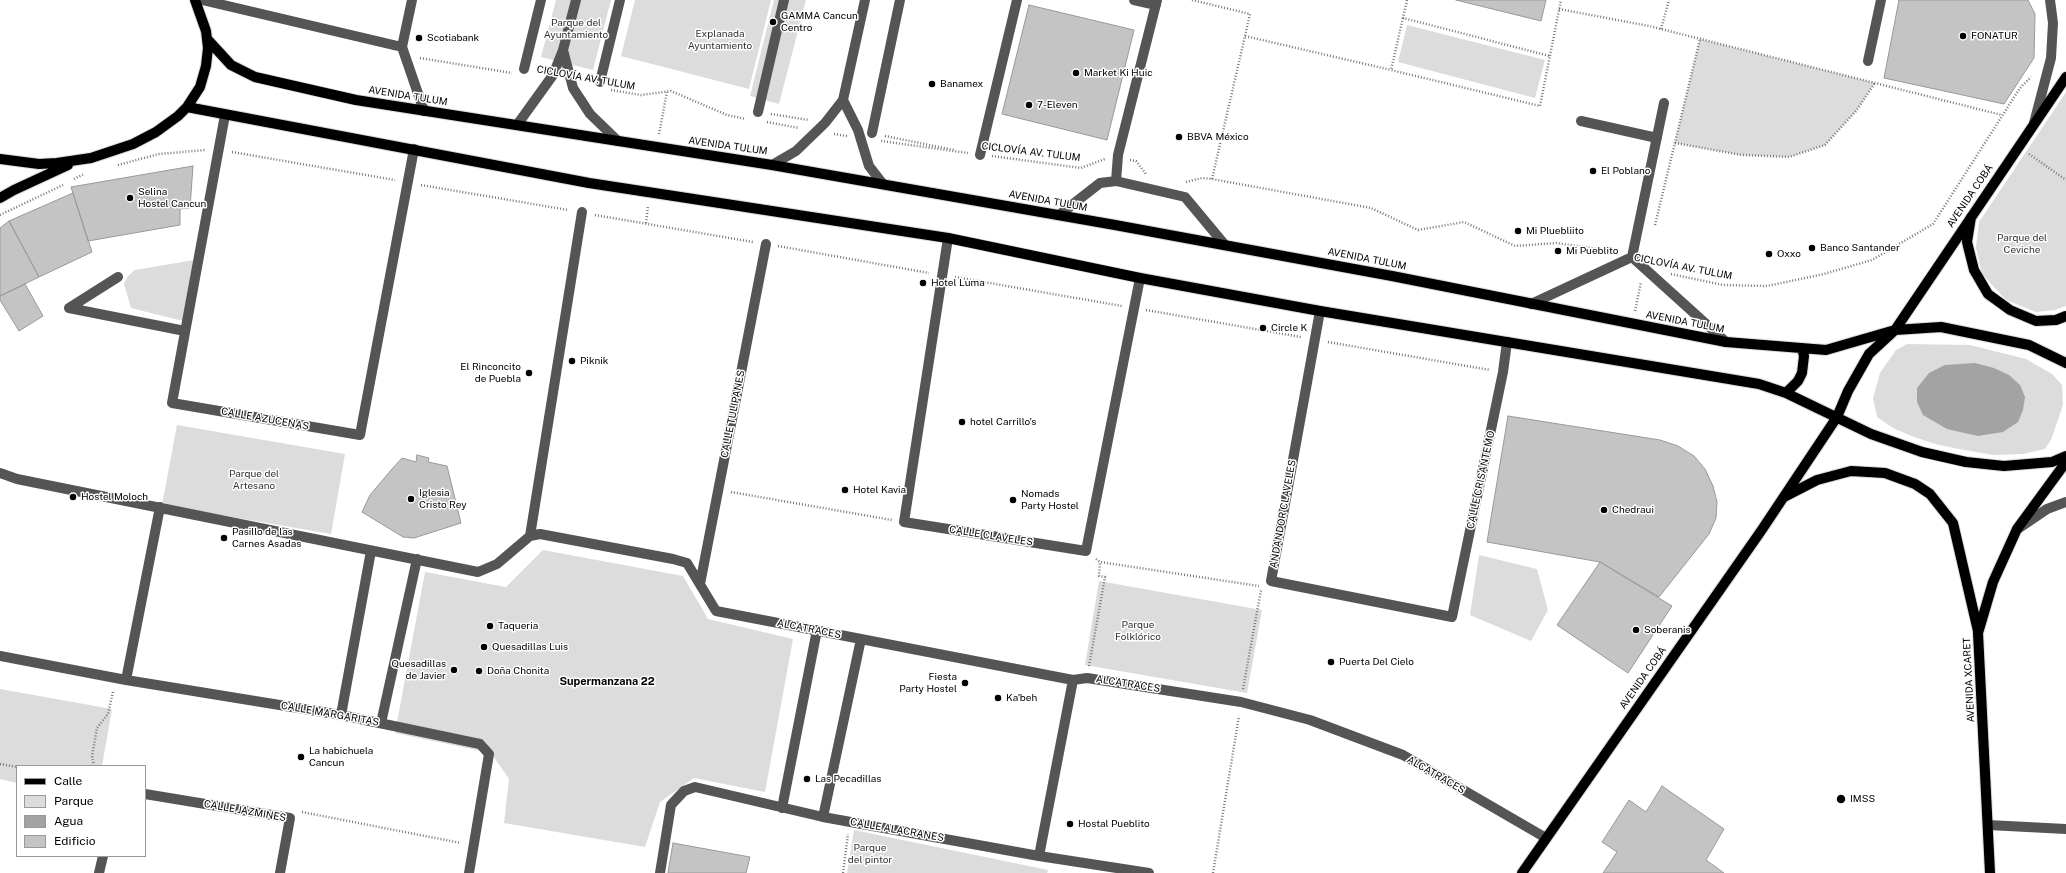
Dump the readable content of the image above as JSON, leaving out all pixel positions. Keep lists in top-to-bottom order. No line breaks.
{"streets":{"main road":["AVENIDA TULUM","AVENIDA COBÁ","AVENIDA XCARET"],"street":["CALLE TULIPANES","CALLE AZUCENAS","CALLE CRISANTEMO","ANDANDOR CLAVELES","CALLE CLAVELES","ALCATRACES","CALLE MARGARITAS","CALLE JAZMINES","CALLE ALACRANES"],"path":["CICLOVÍA AV. TULUM"]},"crossings":[["AVENIDA TULUM","AVENIDA COBÁ"],["AVENIDA COBÁ","ALCATRACES"],["CALLE TULIPANES","ALCATRACES"],["CALLE CRISANTEMO","ANDANDOR CLAVELES"]],"districts":["Supermanzana 22"],"parks":["Parque del Ayuntamiento","Explanada Ayuntamiento","Parque del Ceviche","Parque del Artesano","Parque Folklórico","Parque del pintor"],"places":["GAMMA Cancun Centro","FONATUR","Scotiabank","Market Ki Huic","Banamex","7-Eleven","BBVA México","El Poblano","Selina Hostel Cancun","Mi Pluebliito","Banco Santander","Mi Pueblito","Oxxo","Hotel Luma","Circle K","Piknik","El Rinconcito de Puebla","hotel Carrillo's","Hotel Kavia","Hostel Moloch","Iglesia Cristo Rey","Nomads Party Hostel","Chedraui","Pasillo de las Carnes Asadas","Taqueria","Soberanis","Quesadillas Luis","Puerta Del Cielo","Quesadillas de Javier","Doña Chonita","Fiesta Party Hostel","Ka'beh","La habichuela Cancun","Las Pecadillas","IMSS","Hostal Pueblito"],"legend":["Calle","Parque","Agua","Edificio"]}
